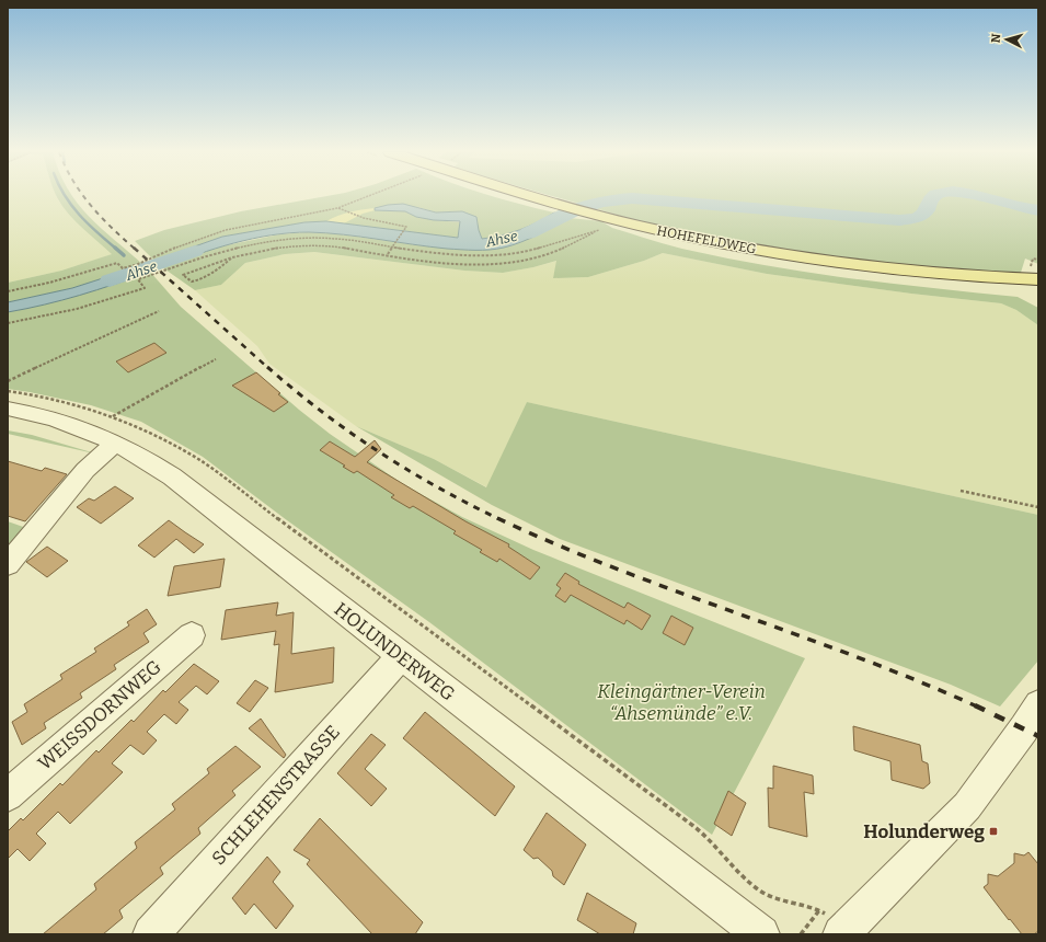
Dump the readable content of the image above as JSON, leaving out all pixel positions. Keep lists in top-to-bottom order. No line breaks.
{"streets":{"main road":["HOHEFELDWEG"],"street":["HOLUNDERWEG","WEISSDORNWEG","SCHLEHENSTRASSE"]},"crossings":[["HOLUNDERWEG","SCHLEHENSTRASSE"]],"water":["Ahse"],"parks":["Kleingärtner-Verein “Ahsemünde” e.V."],"places":{"transit":["Holunderweg"]},"north":"left"}
